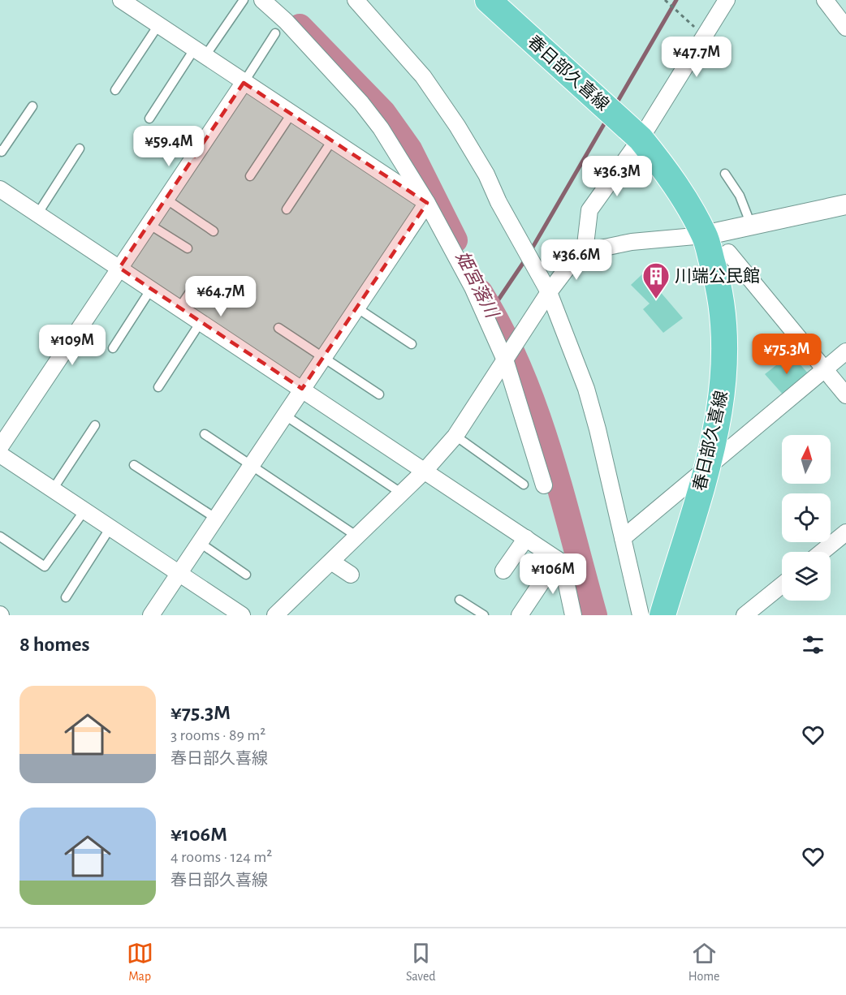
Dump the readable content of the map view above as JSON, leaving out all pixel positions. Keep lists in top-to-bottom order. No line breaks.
{"streets":{"main road":["春日部久喜線"]},"water":["姫宮落川"],"places":{"building":["川端公民館"]},"north":"top","page":{"price":["¥47.7M","¥59.4M","¥36.3M","¥36.6M","¥64.7M","¥109M","¥75.3M","¥106M"],"heading":"8 homes","list":[{"name":"¥75.3M","note":"3 rooms · 89 m² · 春日部久喜線"},{"name":"¥106M","note":"4 rooms · 124 m² · 春日部久喜線"}],"tabs":["Map","Saved","Home"]}}
